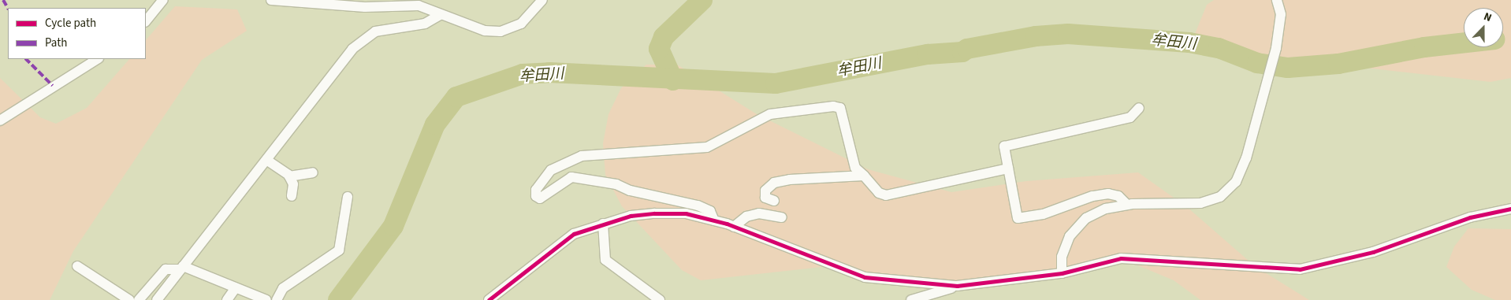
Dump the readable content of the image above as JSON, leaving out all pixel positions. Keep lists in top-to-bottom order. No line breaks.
{"water":["牟田川"],"legend":["Cycle path","Path"],"north":"top"}
